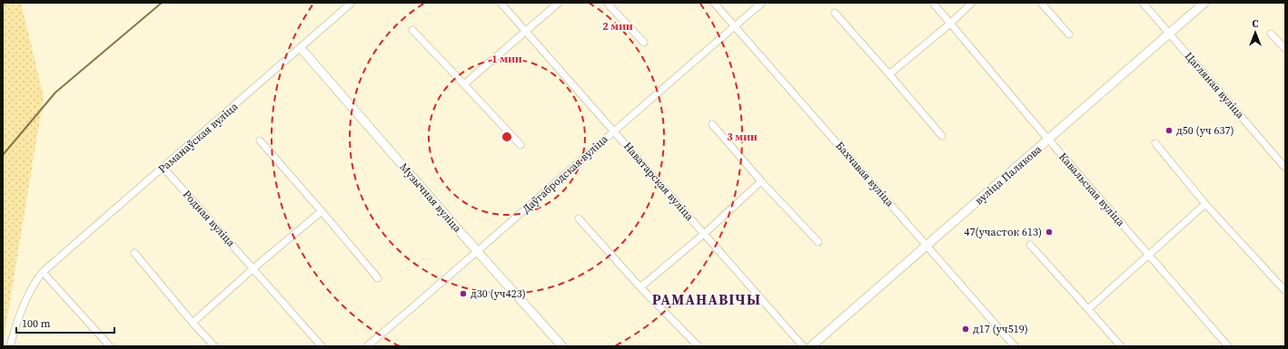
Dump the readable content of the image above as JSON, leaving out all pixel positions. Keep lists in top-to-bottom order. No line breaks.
{"streets":{"street":["Цагляная вуліца","Раманаўская вуліца","Даўгабродская вуліца","Бахчавая вуліца","вуліца Палякова","Наватарская вуліца","Кавальская вуліца","Музычная вуліца","Родная вуліца"]},"crossings":[["Цагляная вуліца","вуліца Палякова"],["Раманаўская вуліца","Музычная вуліца"],["Раманаўская вуліца","Родная вуліца"],["Даўгабродская вуліца","Бахчавая вуліца"],["Даўгабродская вуліца","Наватарская вуліца"],["Даўгабродская вуліца","Музычная вуліца"],["Бахчавая вуліца","вуліца Палякова"],["вуліца Палякова","Кавальская вуліца"]],"districts":["РАМАНАВІЧЫ"],"places":["д50 (уч 637)","47(участок 613)","д30 (уч423)","д17 (уч519)"],"scale_bar":"100 m","north":"top","rings":["2 мин","1 мин","3 мин"]}
